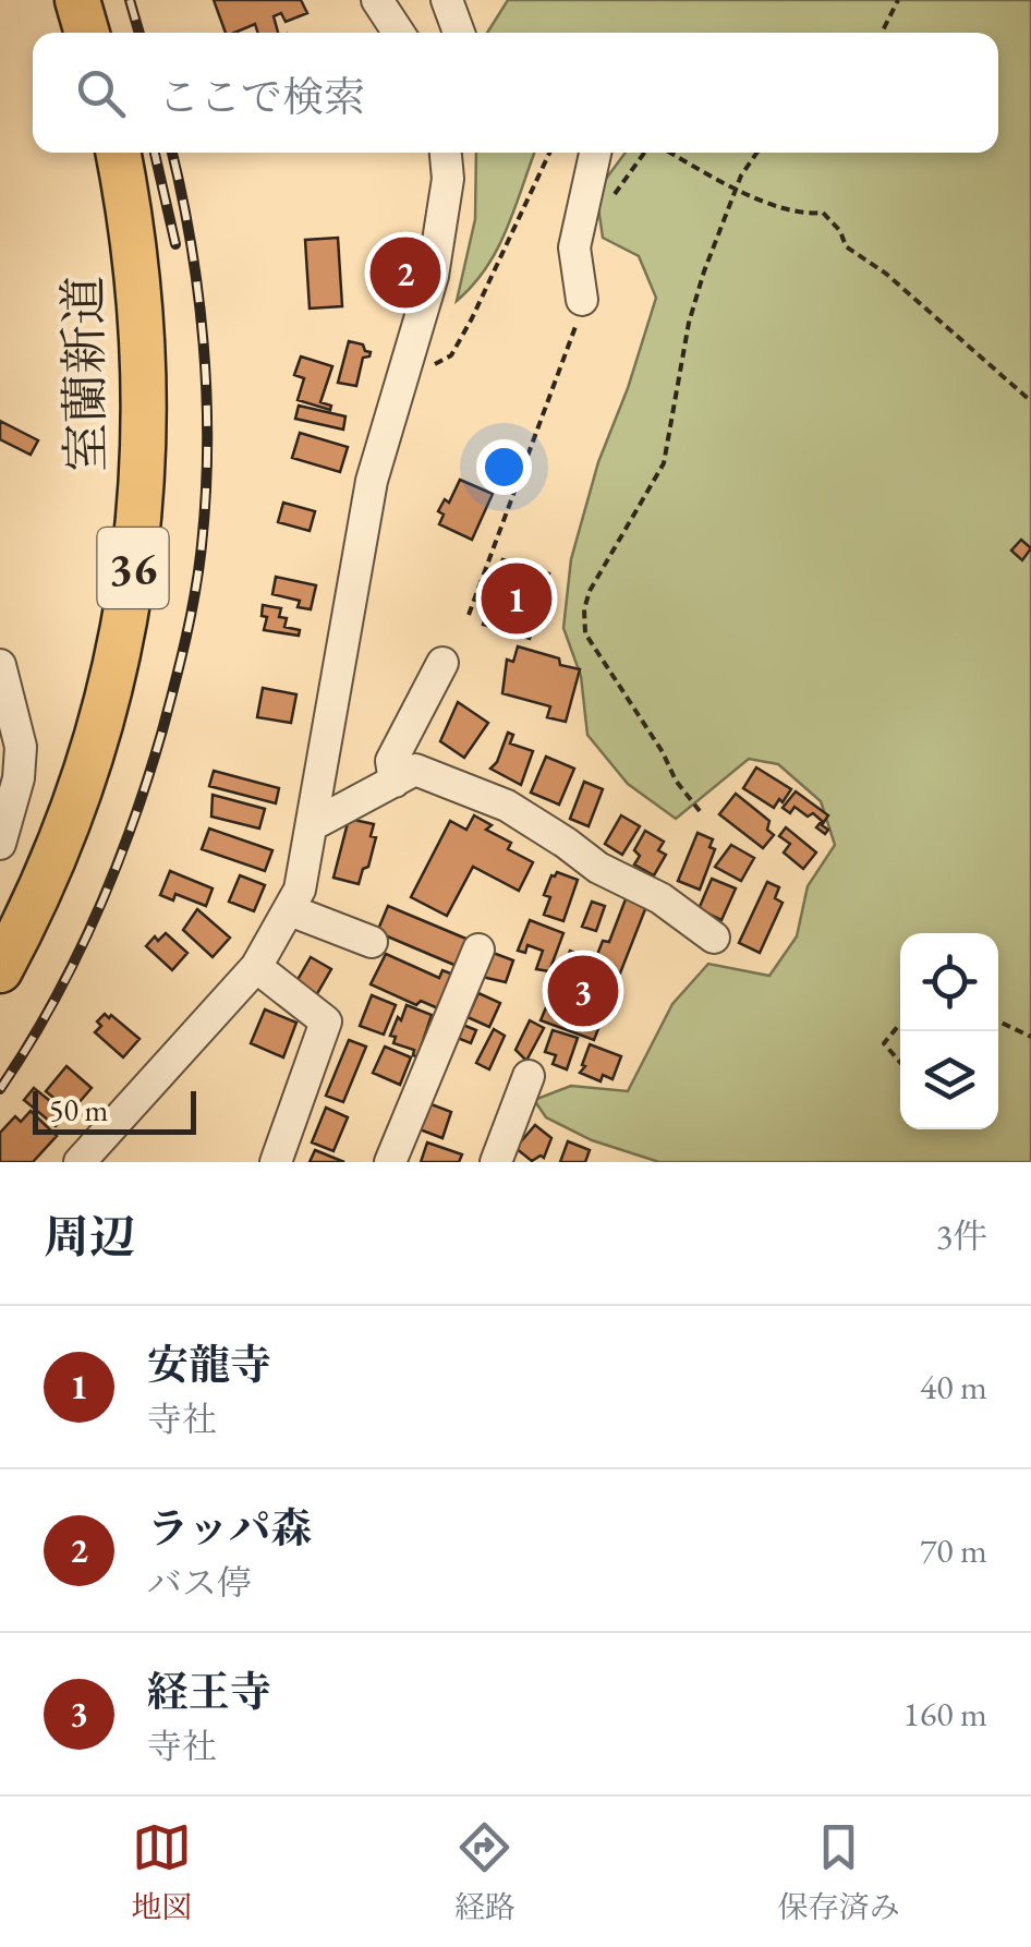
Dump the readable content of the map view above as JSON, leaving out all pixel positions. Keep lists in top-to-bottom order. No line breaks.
{"streets":{"highway":["室蘭新道","36"]},"scale_bar":"50 m","page":{"search":"ここで検索","pins":["2","1","3"],"scale":"50 m","heading":["周辺","3件"],"list":[{"mark":"1","name":"安龍寺","note":"寺社","value":"40 m"},{"mark":"2","name":"ラッパ森","note":"バス停","value":"70 m"},{"mark":"3","name":"経王寺","note":"寺社","value":"160 m"}],"nav":["地図","経路","保存済み"]}}
